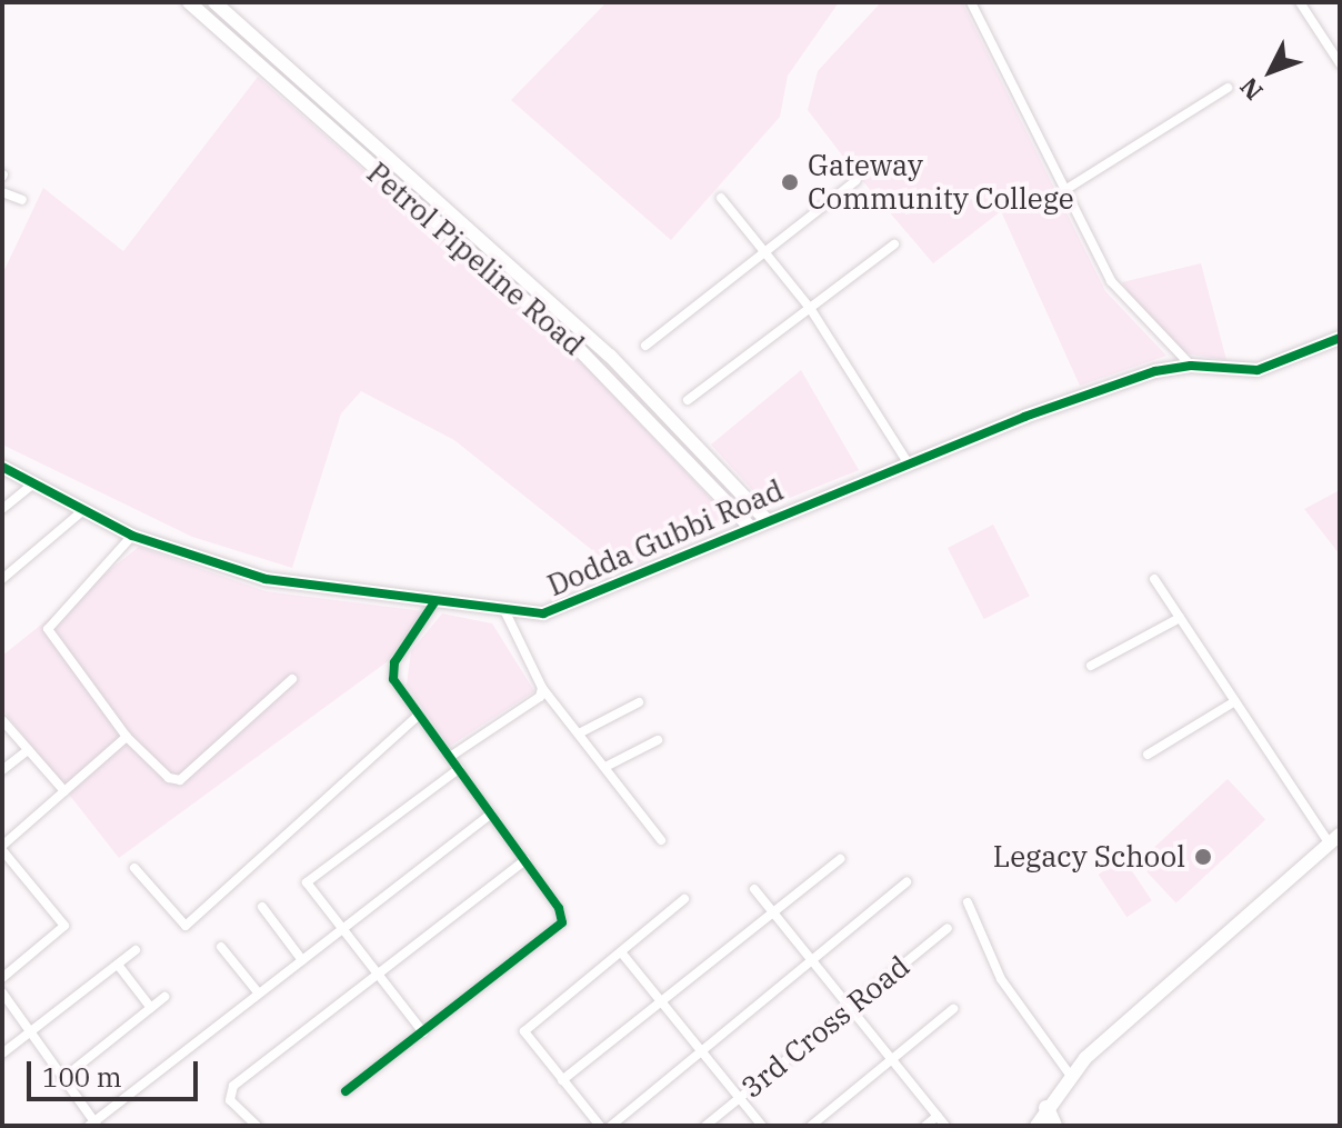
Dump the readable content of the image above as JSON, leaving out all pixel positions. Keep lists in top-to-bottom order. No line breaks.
{"streets":{"street":["Petrol Pipeline Road","Dodda Gubbi Road","3rd Cross Road"]},"crossings":[["Petrol Pipeline Road","Dodda Gubbi Road"]],"places":["Gateway Community College","Legacy School"],"scale_bar":"100 m","north":"bottom left"}
